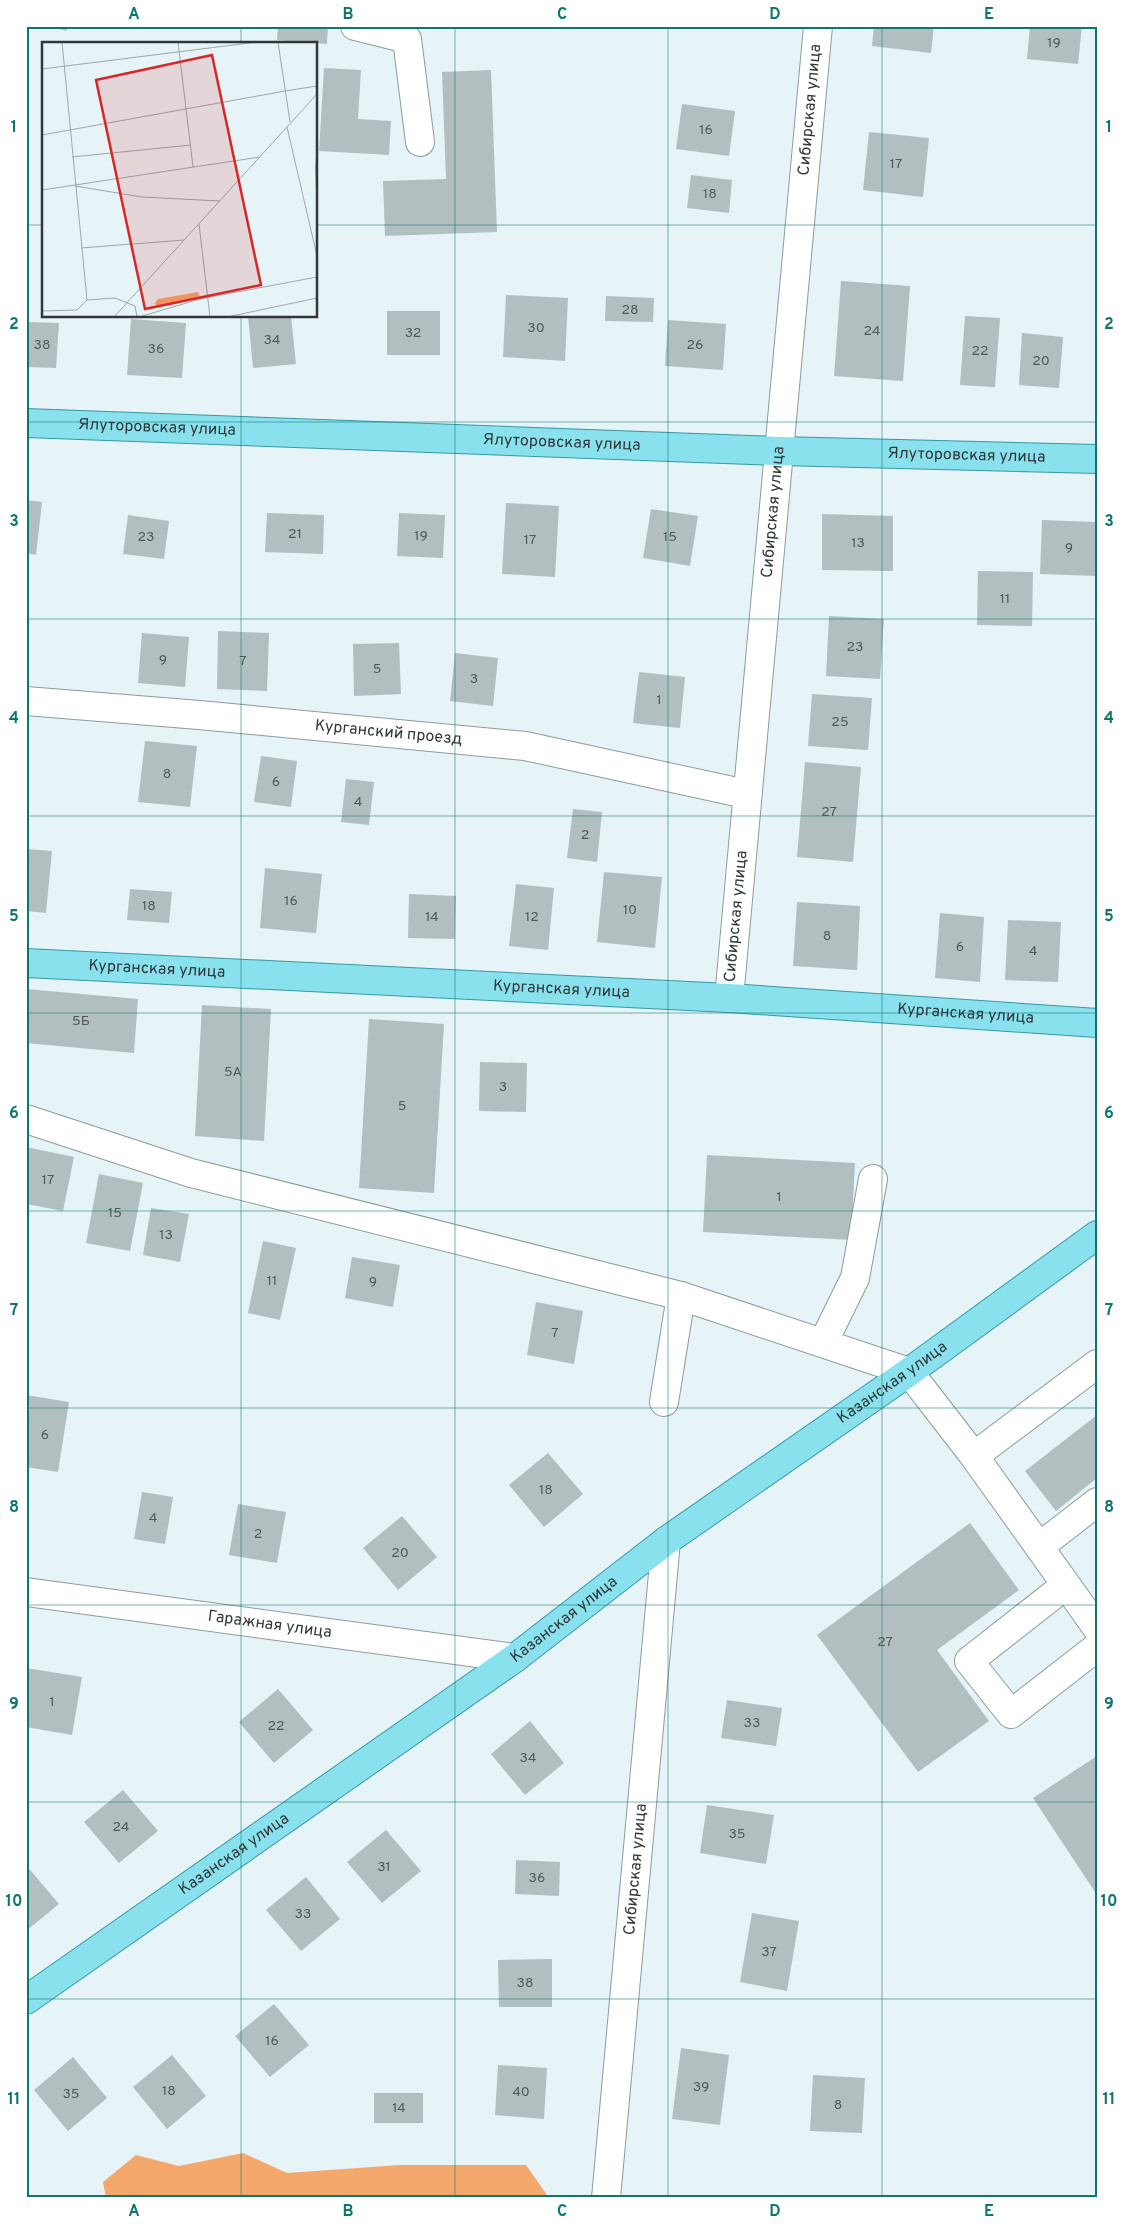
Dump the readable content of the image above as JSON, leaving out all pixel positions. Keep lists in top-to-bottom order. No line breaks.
{"streets":{"main road":["Ялуторовская улица","Курганская улица","Казанская улица"],"street":["Сибирская улица","Курганский проезд","Гаражная улица"]},"crossings":[["Сибирская улица","Ялуторовская улица"],["Сибирская улица","Курганский проезд"],["Сибирская улица","Курганская улица"],["Сибирская улица","Казанская улица"],["Казанская улица","Гаражная улица"]],"house_numbers":["19","16","17","18","28","30","24","32","34","38","26","36","22","20","21","19","23","15","17","13","9","11","23","9","7","5","3","1","25","8","6","4","27","2","16","18","10","14","12","8","6","4","5Б","5А","3","5","17","1","15","13","11","9","7","6","18","4","2","20","27","1","33","22","34","24","35","31","36","33","37","38","16","39","18","40","35","8","14"],"grid":{"columns":["A","B","C","D","E"],"rows":["1","2","3","4","5","6","7","8","9","10","11"]}}
